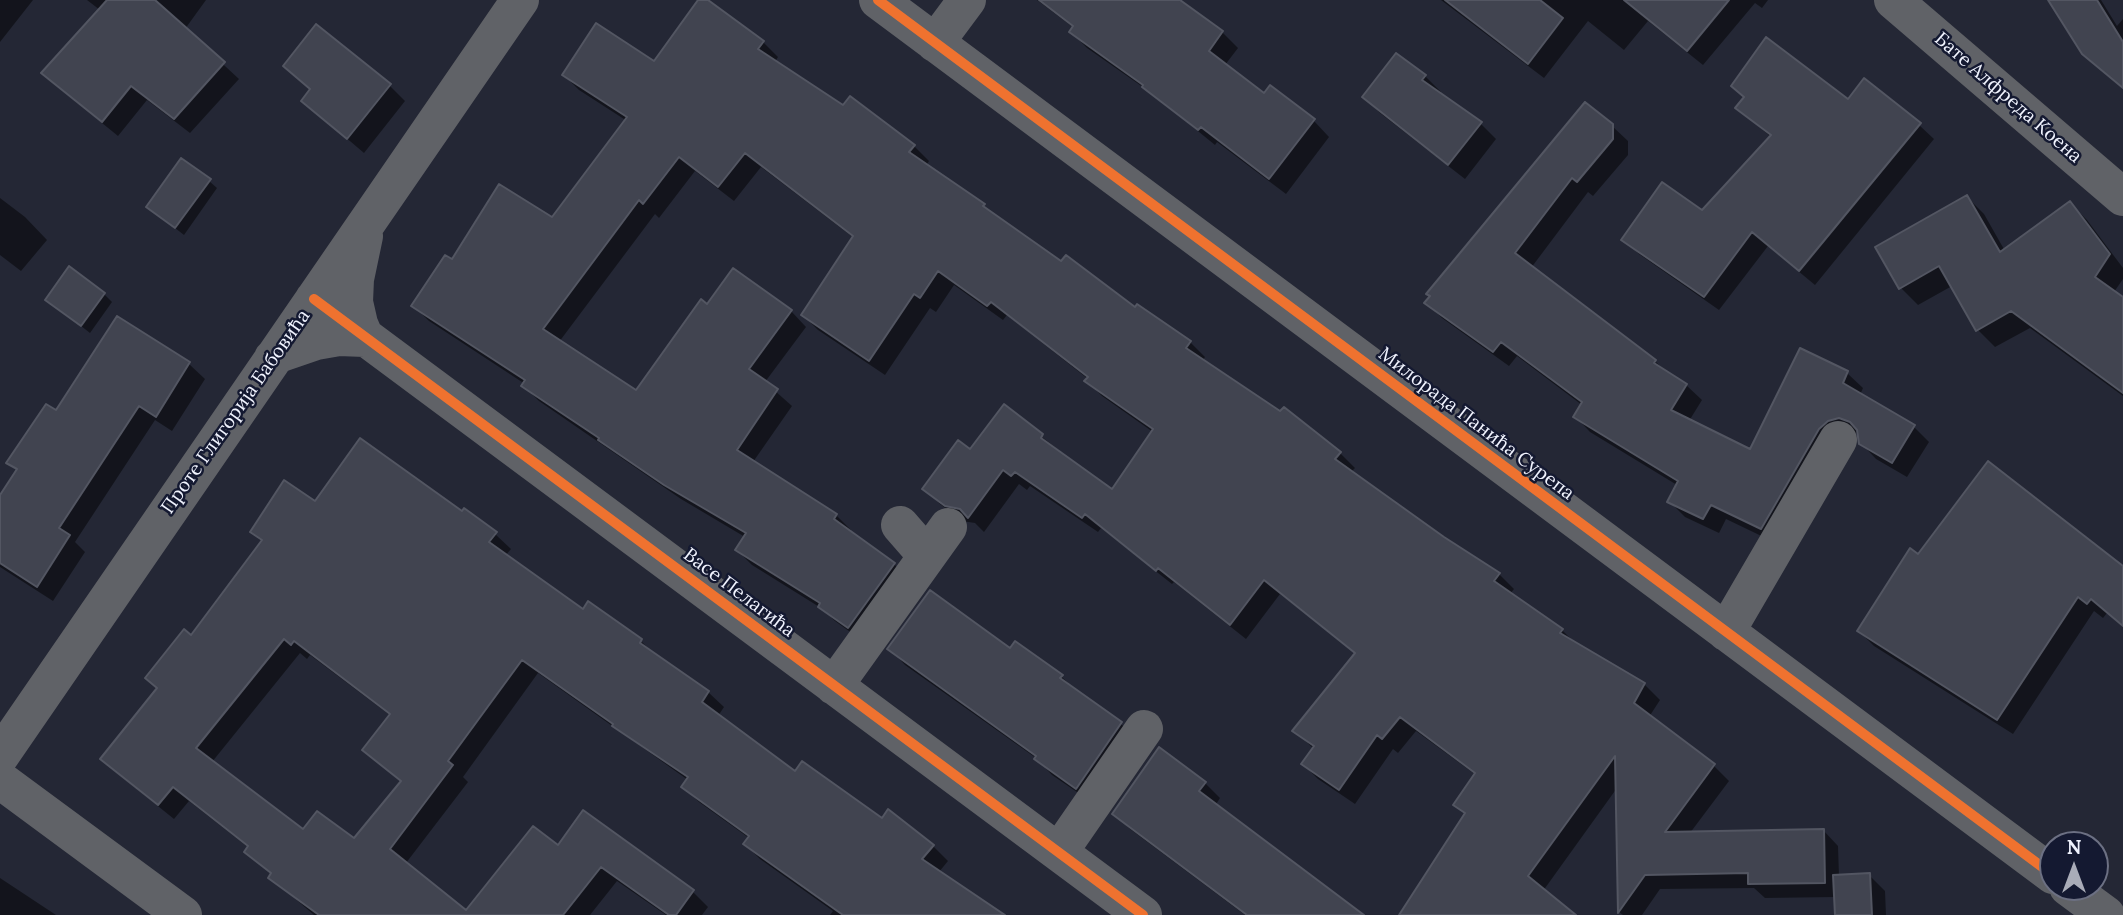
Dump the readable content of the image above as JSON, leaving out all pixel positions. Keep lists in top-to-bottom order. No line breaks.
{"streets":{"street":["Бате Алфреда Коена","Проте Глигорија Бабовића","Милорада Панића Сурепа","Васе Пелагића"]},"crossings":[["Проте Глигорија Бабовића","Васе Пелагића"]],"north":"top"}
